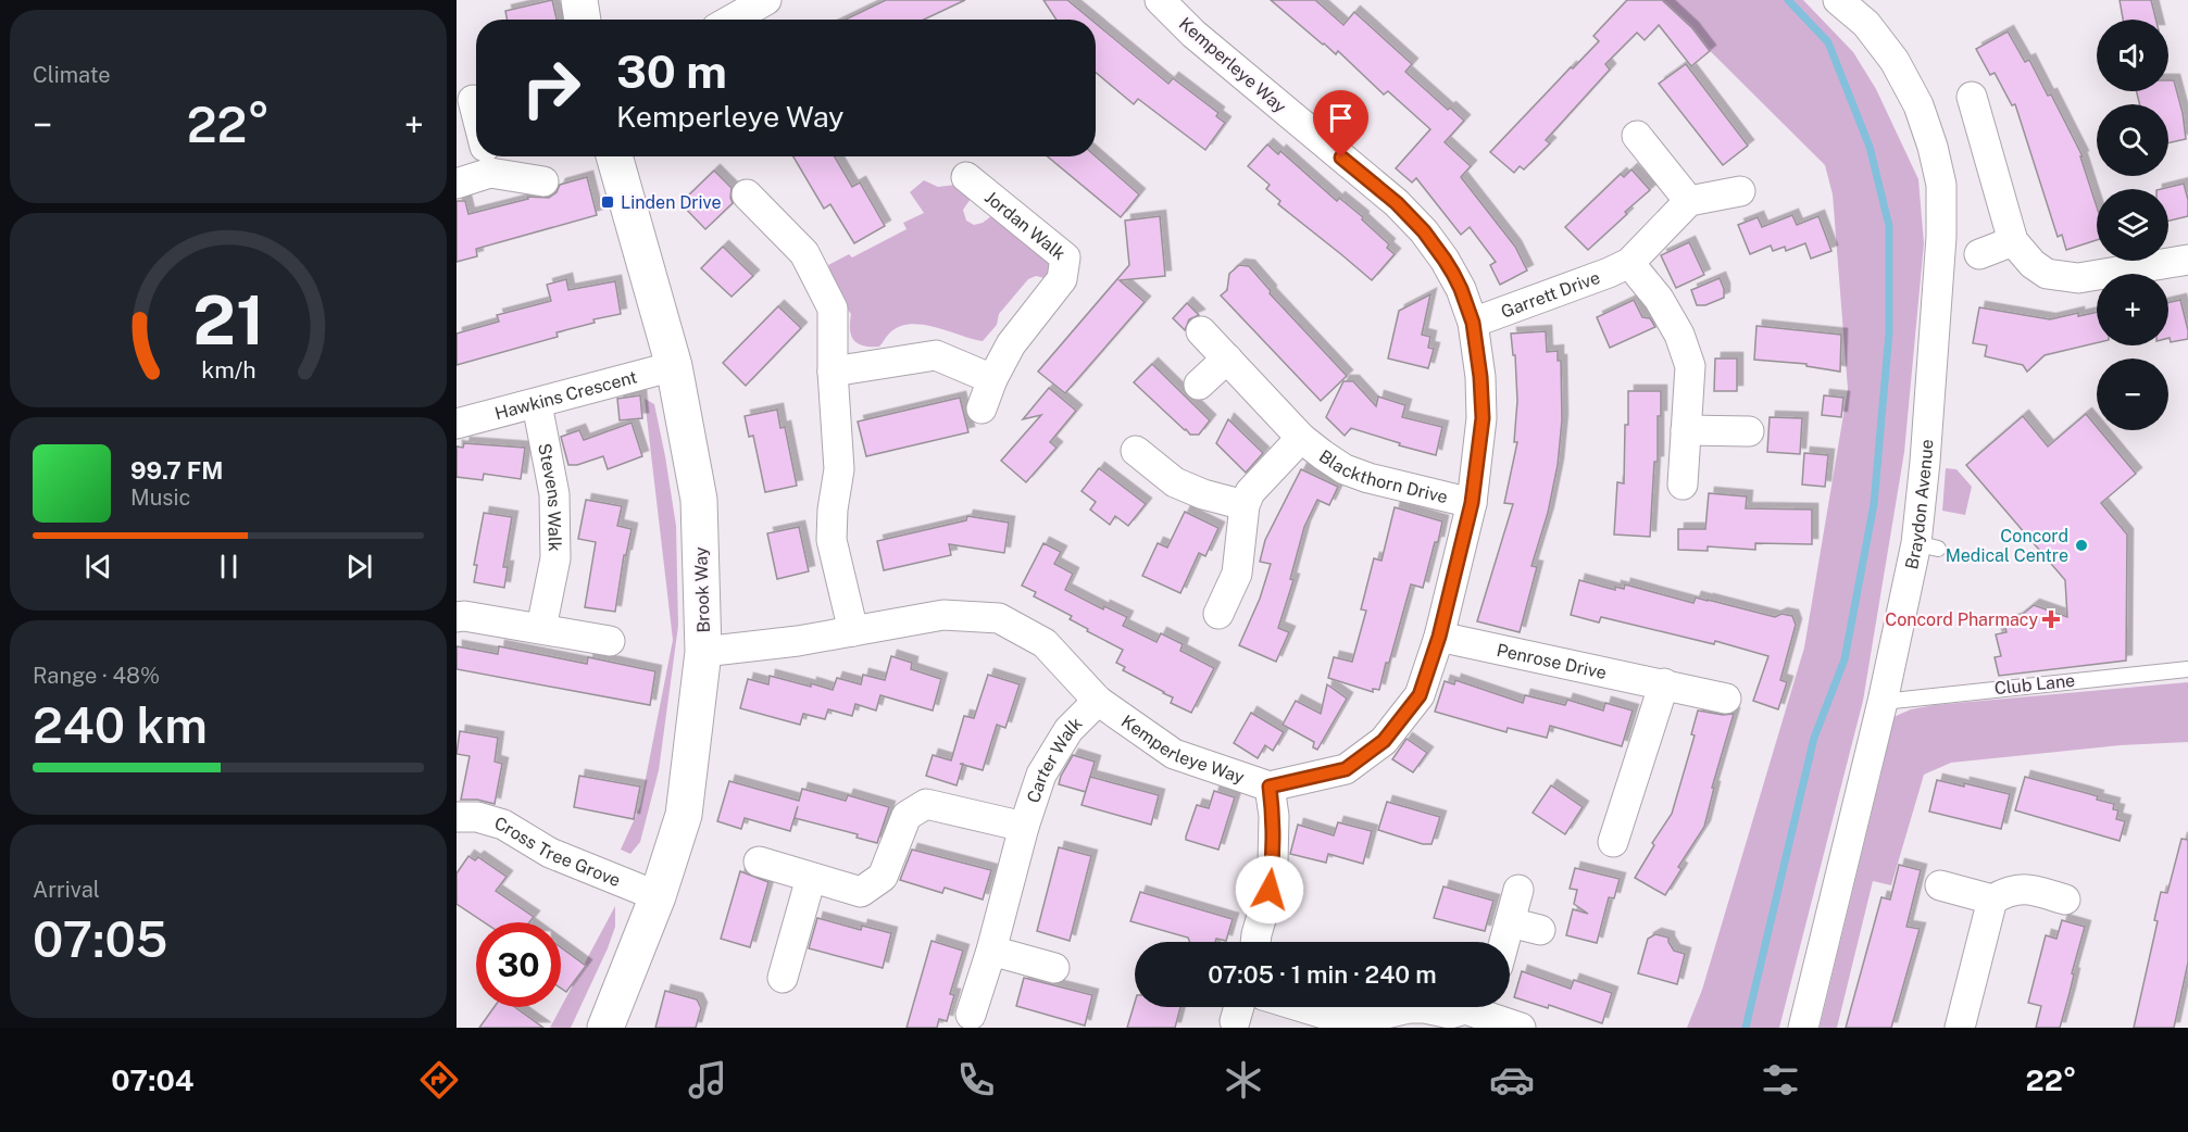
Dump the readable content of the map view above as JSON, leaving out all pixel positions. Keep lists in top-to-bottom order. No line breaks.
{"streets":{"street":["Kemperleye Way","Jordan Walk","Garrett Drive","Hawkins Crescent","Blackthorn Drive","Stevens Walk","Braydon Avenue","Brook Way","Penrose Drive","Carter Walk","Cross Tree Grove"],"lane":["Club Lane"]},"crossings":[["Kemperleye Way","Garrett Drive"],["Kemperleye Way","Blackthorn Drive"],["Kemperleye Way","Brook Way"],["Kemperleye Way","Penrose Drive"],["Kemperleye Way","Carter Walk"],["Hawkins Crescent","Stevens Walk"],["Hawkins Crescent","Brook Way"],["Braydon Avenue","Club Lane"],["Brook Way","Cross Tree Grove"]],"places":{"transit":["Linden Drive"],"other":["Concord Medical Centre"],"health":["Concord Pharmacy"]},"page":{"tile":["Climate",["Range · 48%","240 km"],["Arrival","07:05"]],"map_buttons":["+","−"],"turn":["30 m","Kemperleye Way"],"heat":["−","22°","+"],"song":["99.7 FM","Music"],"limit":"30","trip":"07:05 · 1 min · 240 m","tabs":["07:04","22°"],"gauge":["21","km/h"]}}
